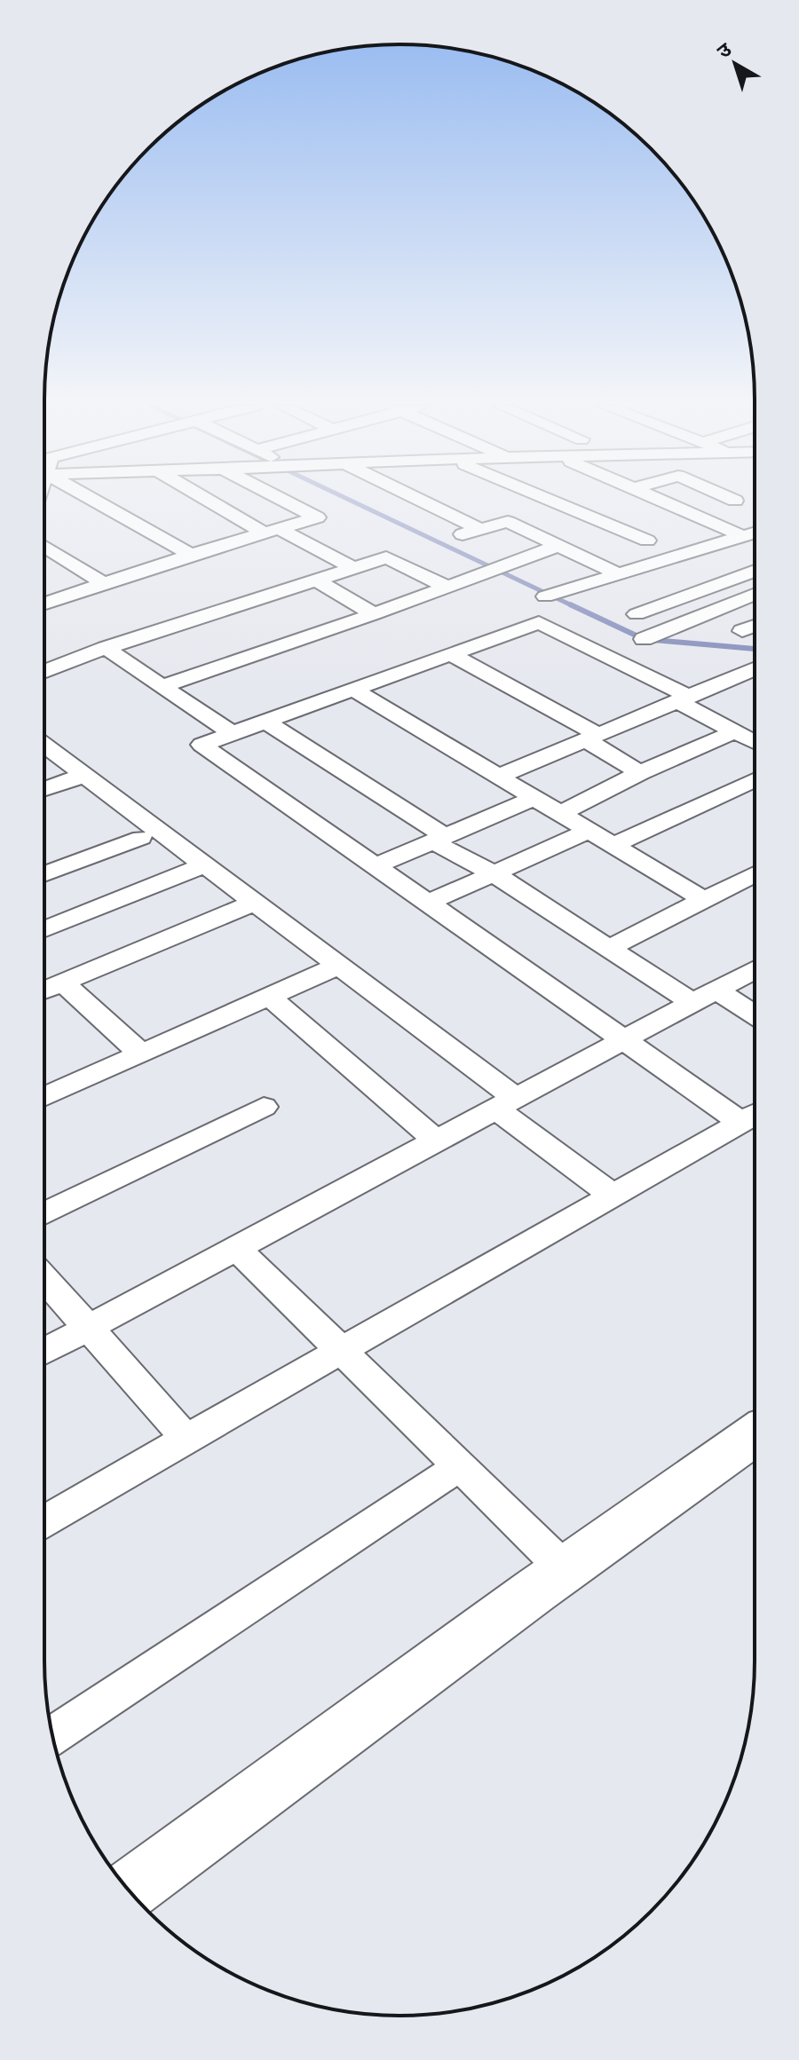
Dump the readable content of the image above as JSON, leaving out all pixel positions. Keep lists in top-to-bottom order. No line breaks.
{"north":"top left"}
